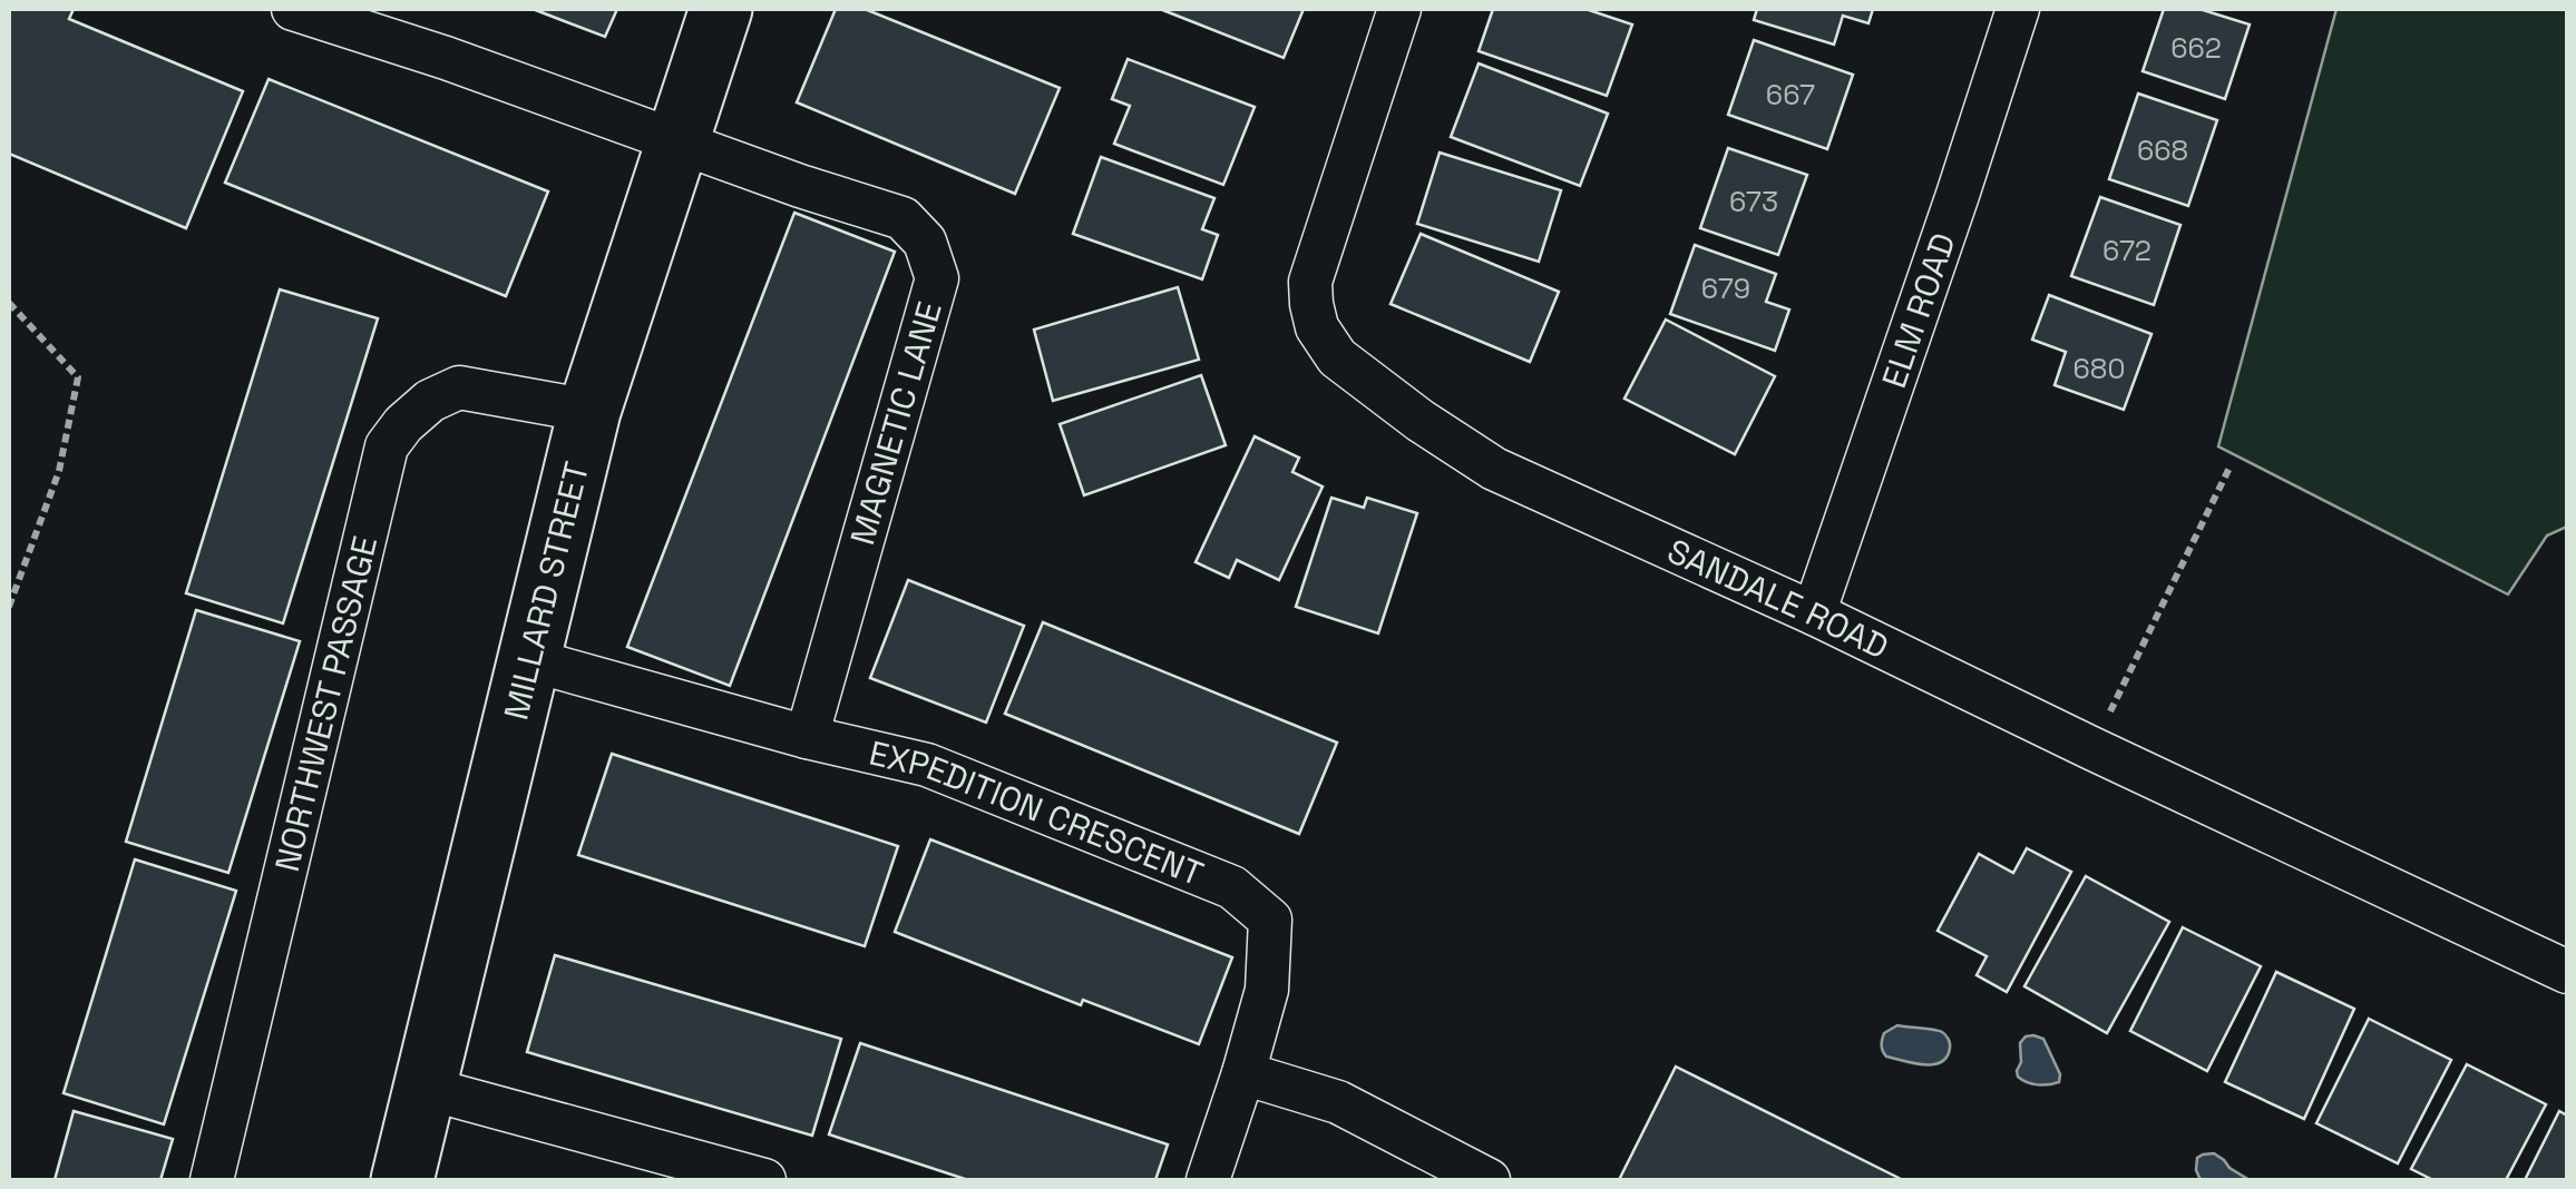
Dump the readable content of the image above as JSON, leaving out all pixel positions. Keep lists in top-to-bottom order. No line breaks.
{"streets":{"street":["ELM ROAD","MAGNETIC LANE","MILLARD STREET","SANDALE ROAD","NORTHWEST PASSAGE","EXPEDITION CRESCENT"]},"crossings":[["ELM ROAD","SANDALE ROAD"],["MAGNETIC LANE","MILLARD STREET"],["MAGNETIC LANE","EXPEDITION CRESCENT"],["MILLARD STREET","NORTHWEST PASSAGE"],["MILLARD STREET","EXPEDITION CRESCENT"]],"house_numbers":["662","667","668","673","672","679","680"]}
